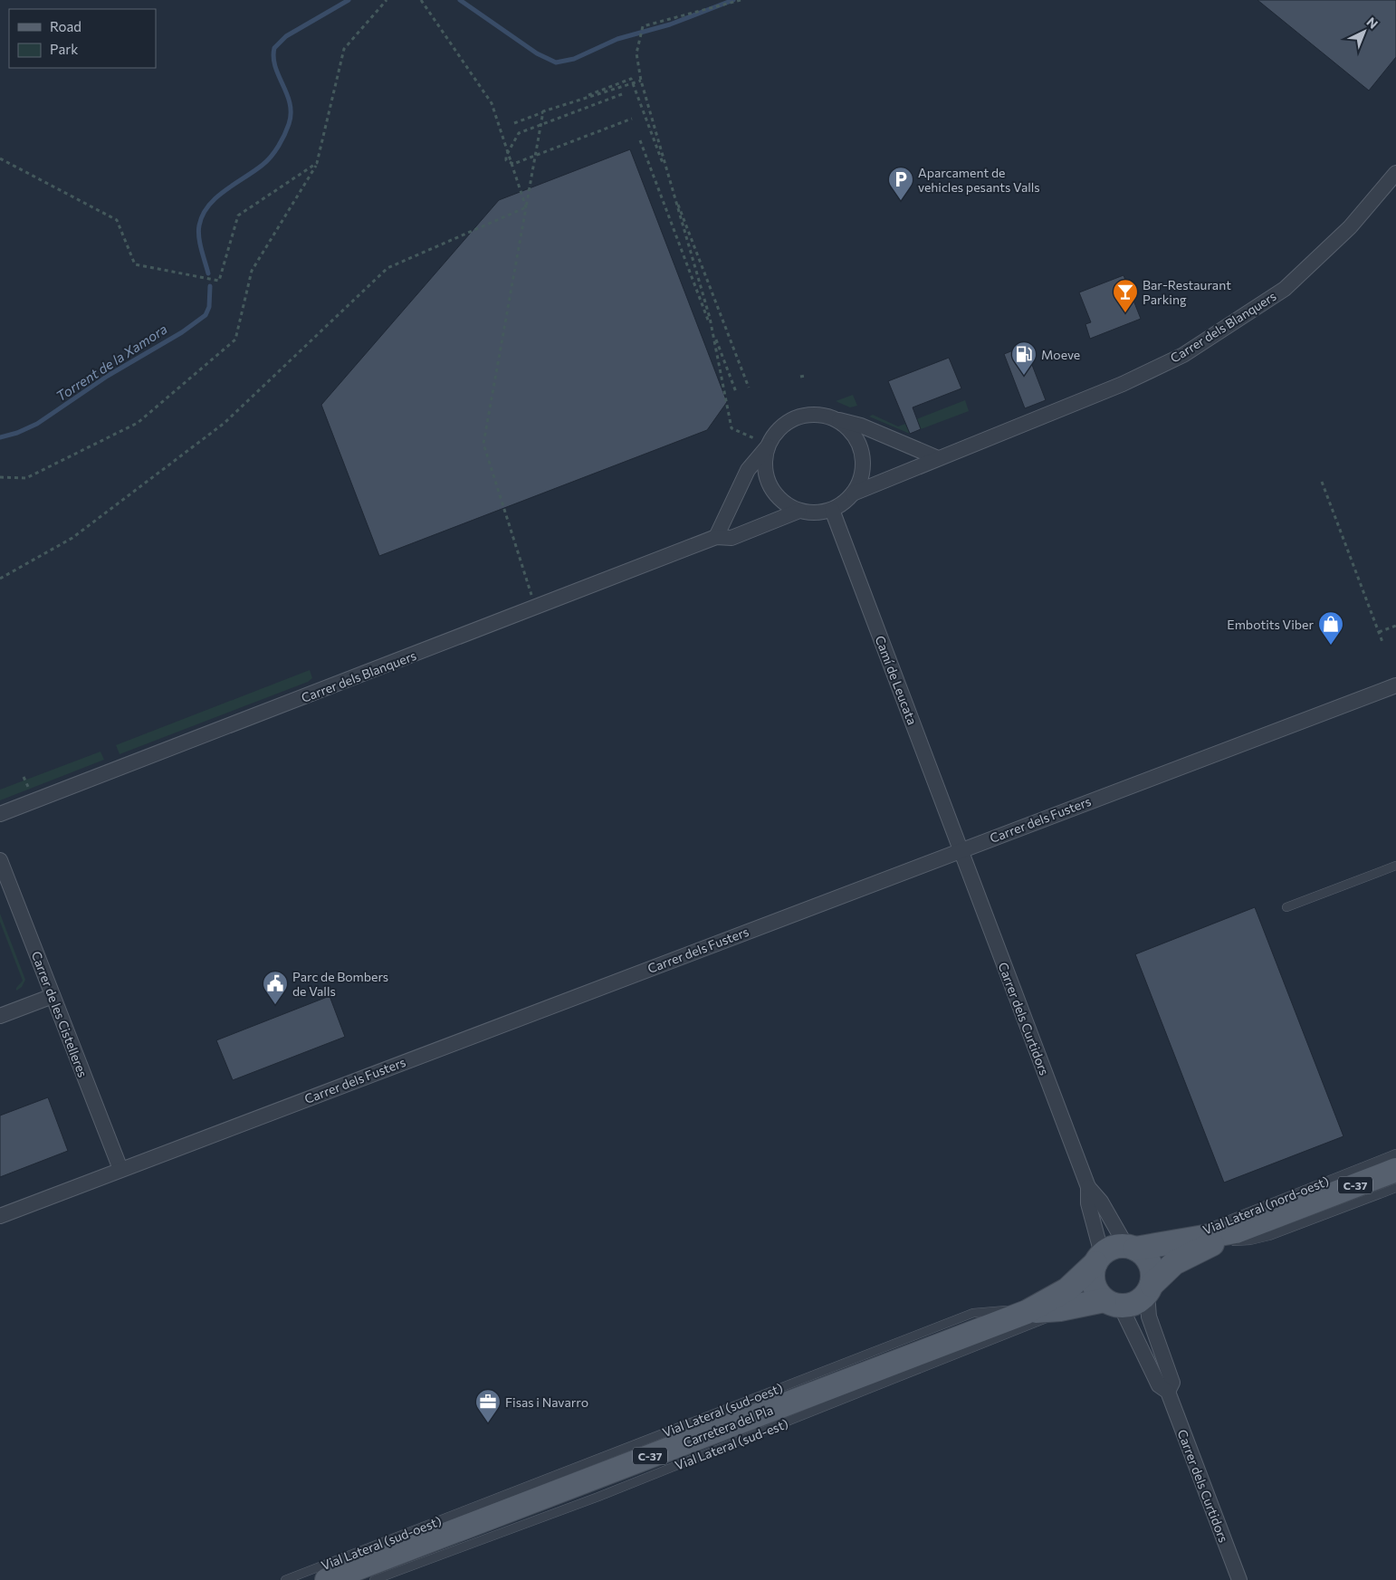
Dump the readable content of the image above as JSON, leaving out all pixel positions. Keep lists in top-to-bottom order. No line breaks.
{"streets":{"main road":["C-37","Carretera del Pla"],"street":["Carrer dels Blanquers","Camí de Leucata","Carrer dels Fusters","Carrer de les Cistelleres","Carrer dels Curtidors"],"lane":["Vial Lateral (nord-oest)","Vial Lateral (sud-oest)","Vial Lateral (sud-est)"]},"crossings":[["Carrer dels Blanquers","Camí de Leucata"],["Camí de Leucata","Carrer dels Fusters"],["Camí de Leucata","Carrer dels Curtidors"],["Carrer dels Fusters","Carrer de les Cistelleres"],["Carrer dels Fusters","Carrer dels Curtidors"],["Carrer dels Curtidors","C-37"],["C-37","Vial Lateral (nord-oest)"],["C-37","Vial Lateral (sud-oest)"],["C-37","Carretera del Pla"],["C-37","Vial Lateral (sud-est)"],["Vial Lateral (sud-oest)","Carretera del Pla"],["Vial Lateral (sud-oest)","Vial Lateral (sud-est)"],["Carretera del Pla","Vial Lateral (sud-est)"]],"water":["Torrent de la Xamora"],"places":{"parking":["Aparcament de vehicles pesants Valls"],"bar":["Bar-Restaurant Parking"],"fuel station":["Moeve"],"shop":["Embotits Viber"],"public building":["Parc de Bombers de Valls"],"office":["Fisas i Navarro"]},"legend":["Road","Park"],"north":"top right"}
